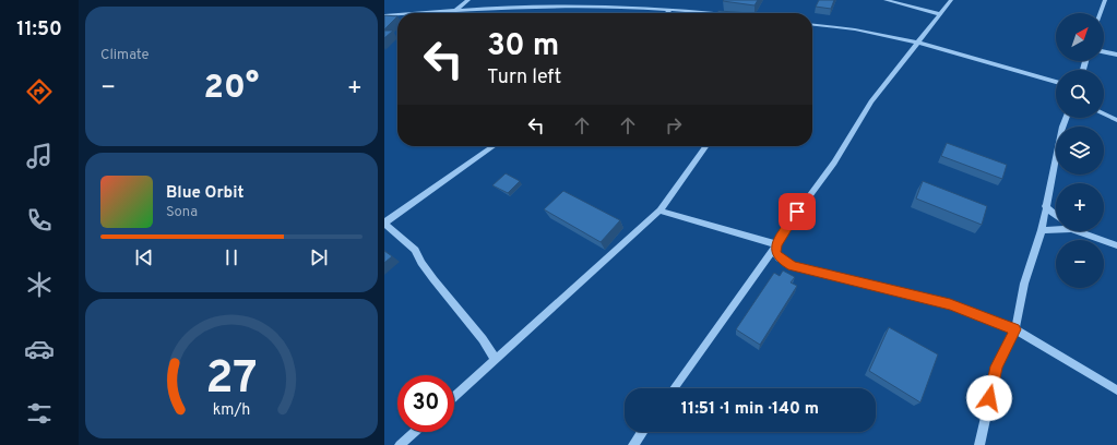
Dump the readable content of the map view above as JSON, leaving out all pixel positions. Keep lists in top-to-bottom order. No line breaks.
{"north":"top right","page":{"tabs":"11:50","tile":"Climate","map_buttons":["+","−"],"turn":["30 m","Turn left"],"heat":["−","20°","+"],"song":["Blue Orbit","Sona"],"limit":"30","trip":"11:51 · 1 min · 140 m","gauge":["27","km/h"]}}
